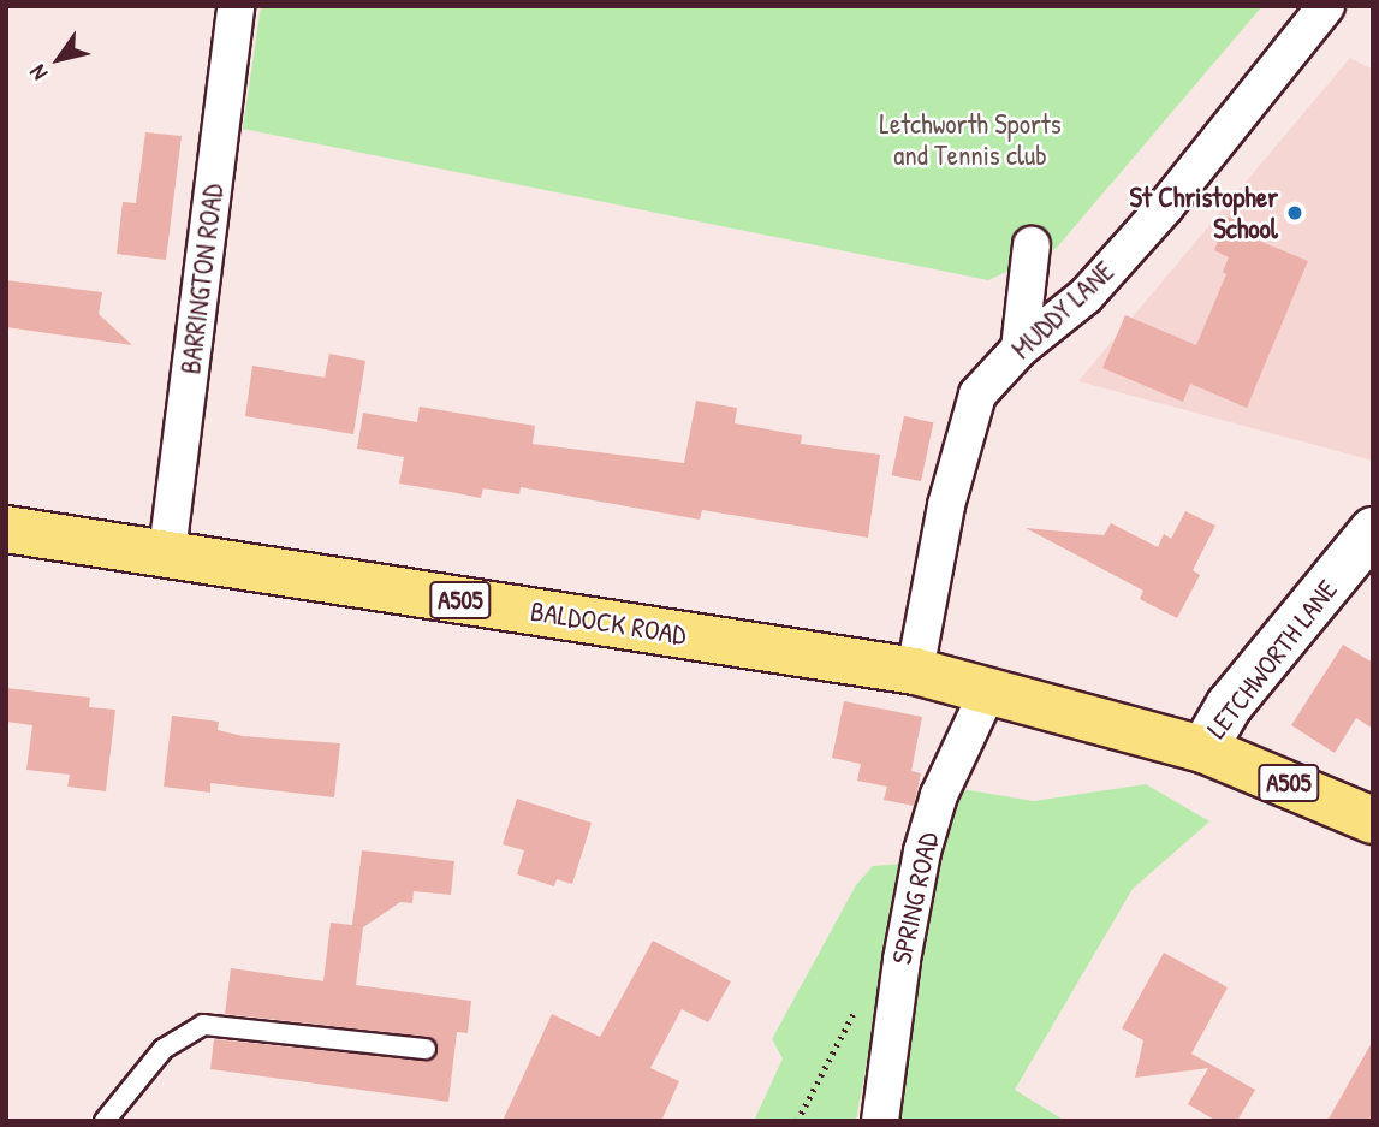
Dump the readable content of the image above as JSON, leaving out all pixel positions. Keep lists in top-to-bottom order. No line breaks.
{"streets":{"main road":["A505","BALDOCK ROAD"],"street":["BARRINGTON ROAD","MUDDY LANE","LETCHWORTH LANE","SPRING ROAD"]},"crossings":[["BARRINGTON ROAD","BALDOCK ROAD"],["MUDDY LANE","BALDOCK ROAD"],["A505","BALDOCK ROAD"],["A505","LETCHWORTH LANE"],["BALDOCK ROAD","LETCHWORTH LANE"],["BALDOCK ROAD","SPRING ROAD"]],"parks":["Letchworth Sports and Tennis club"],"places":["St Christopher School"],"north":"bottom left"}
